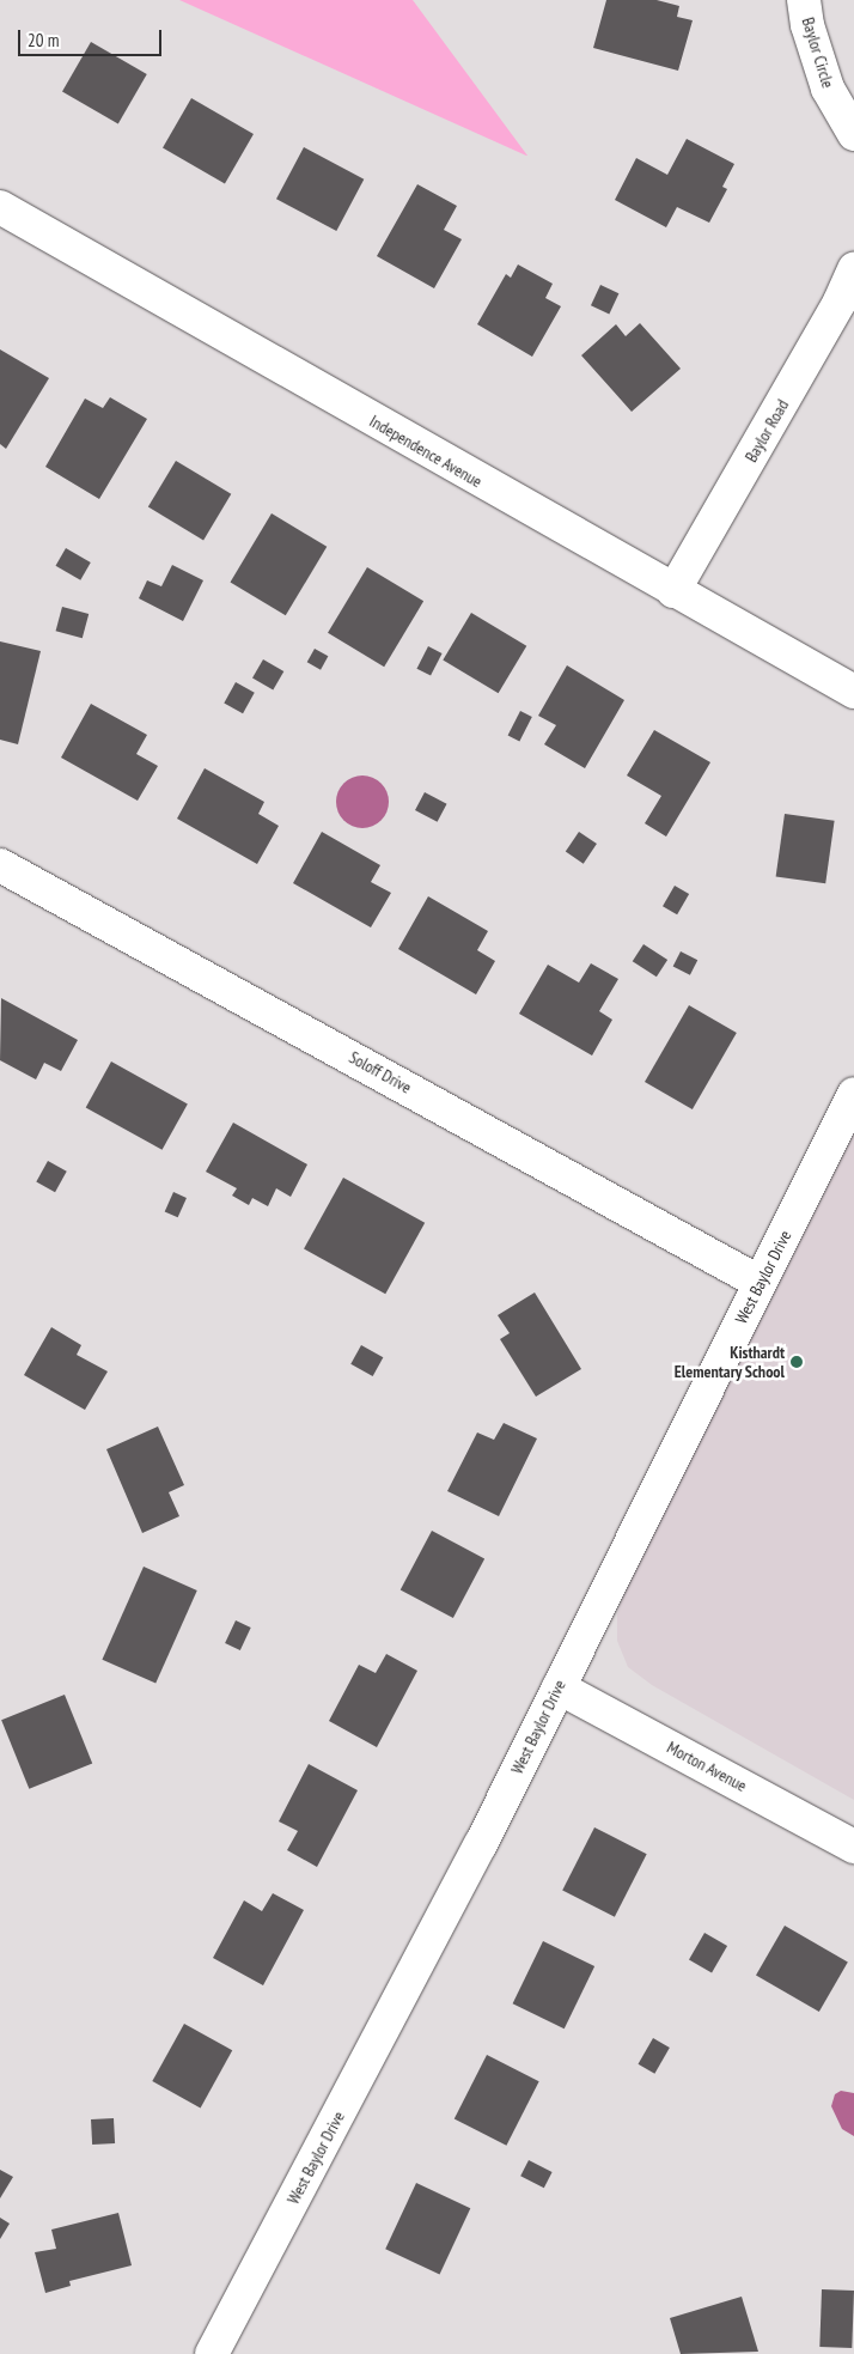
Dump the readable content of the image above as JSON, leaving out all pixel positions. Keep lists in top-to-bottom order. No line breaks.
{"streets":{"street":["Baylor Circle","Baylor Road","Independence Avenue","Soloff Drive","West Baylor Drive","Morton Avenue"]},"crossings":[["Baylor Road","Independence Avenue"],["Soloff Drive","West Baylor Drive"],["West Baylor Drive","Morton Avenue"]],"places":["Kisthardt Elementary School"],"scale_bar":"20 m"}
